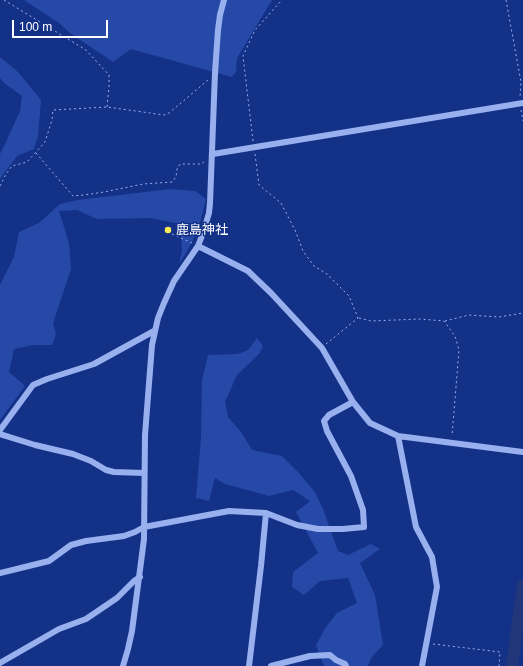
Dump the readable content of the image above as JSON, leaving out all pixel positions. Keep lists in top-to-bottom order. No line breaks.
{"places":["鹿島神社"],"scale_bar":"100 m"}
